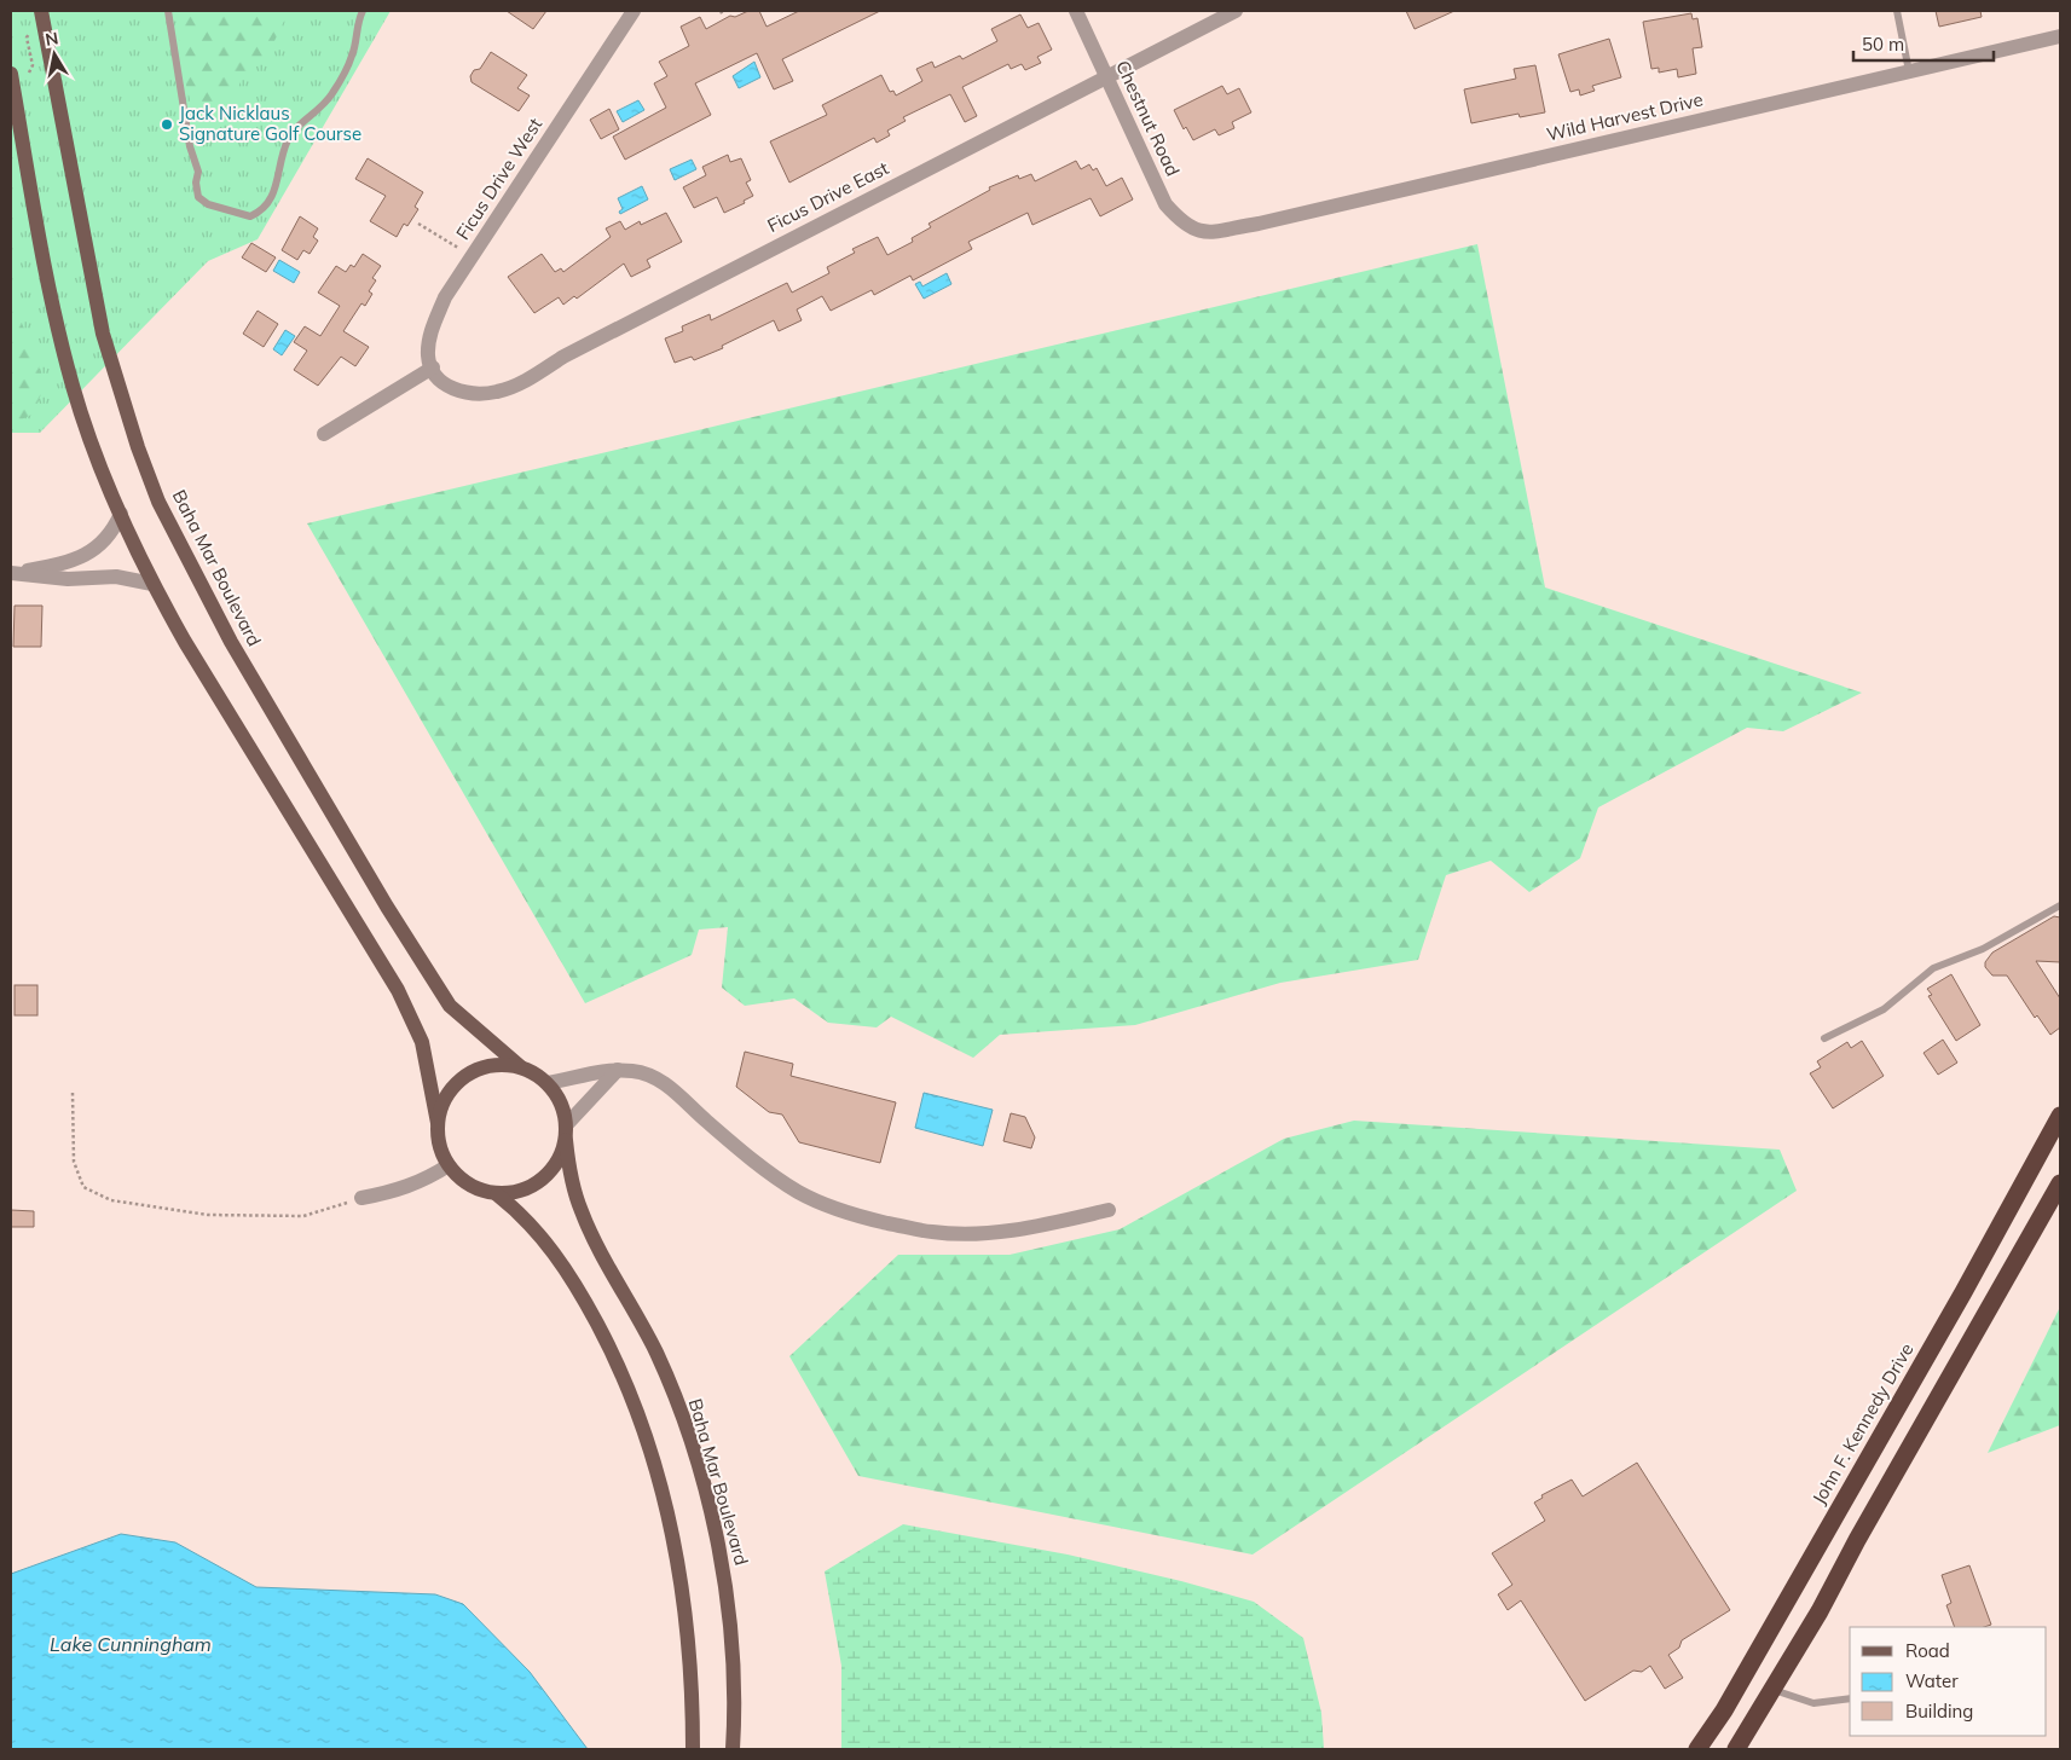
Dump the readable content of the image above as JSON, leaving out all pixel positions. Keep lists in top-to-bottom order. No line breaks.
{"streets":{"highway":["John F. Kennedy Drive"],"main road":["Baha Mar Boulevard"],"street":["Wild Harvest Drive","Chestnut Road","Ficus Drive West","Ficus Drive East"]},"crossings":[["Wild Harvest Drive","Chestnut Road"],["Chestnut Road","Ficus Drive East"],["Ficus Drive West","Ficus Drive East"]],"water":["Lake Cunningham"],"places":["Jack Nicklaus Signature Golf Course"],"legend":["Road","Water","Building"],"scale_bar":"50 m","north":"top"}
